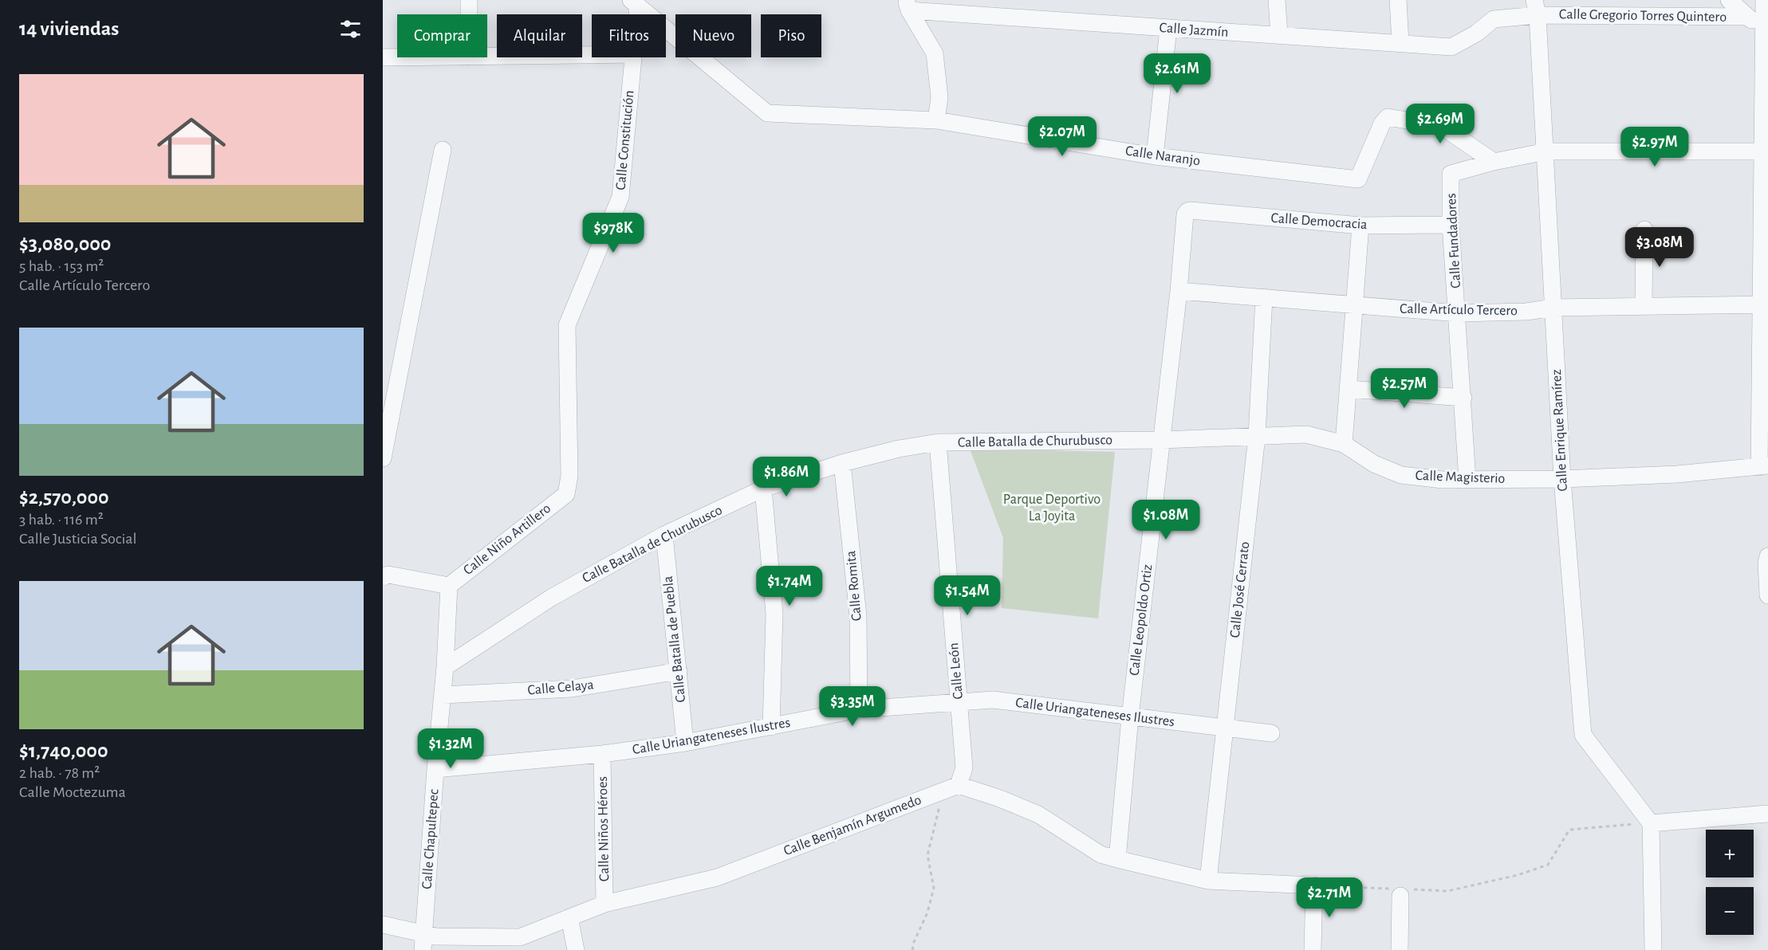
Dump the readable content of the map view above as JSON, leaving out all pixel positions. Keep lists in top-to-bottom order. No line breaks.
{"streets":{"street":["Calle Gregorio Torres Quintero","Calle Jazmín","Calle Constitución","Calle Naranjo","Calle Democracia","Calle Fundadores","Calle Artículo Tercero","Calle Enrique Ramírez","Calle Batalla de Churubusco","Calle Magisterio","Calle Niño Artillero","Calle Romita","Calle José Cerrato","Calle Leopoldo Ortiz","Calle Batalla de Puebla","Calle León","Calle Celaya","Calle Uriangateneses Ilustres","Calle Benjamín Argumedo","Calle Niños Héroes","Calle Chapultepec"]},"crossings":[["Calle Gregorio Torres Quintero","Calle Jazmín"],["Calle Gregorio Torres Quintero","Calle Enrique Ramírez"],["Calle Constitución","Calle Niño Artillero"],["Calle Naranjo","Calle Fundadores"],["Calle Democracia","Calle Fundadores"],["Calle Democracia","Calle Leopoldo Ortiz"],["Calle Fundadores","Calle Artículo Tercero"],["Calle Fundadores","Calle Magisterio"],["Calle Artículo Tercero","Calle Enrique Ramírez"],["Calle Artículo Tercero","Calle José Cerrato"],["Calle Artículo Tercero","Calle Leopoldo Ortiz"],["Calle Enrique Ramírez","Calle Magisterio"],["Calle Batalla de Churubusco","Calle Magisterio"],["Calle Batalla de Churubusco","Calle Romita"],["Calle Batalla de Churubusco","Calle Leopoldo Ortiz"],["Calle Batalla de Churubusco","Calle Batalla de Puebla"],["Calle Batalla de Churubusco","Calle León"],["Calle Batalla de Churubusco","Calle Chapultepec"],["Calle Magisterio","Calle José Cerrato"],["Calle Magisterio","Calle Leopoldo Ortiz"],["Calle Niño Artillero","Calle Chapultepec"],["Calle Romita","Calle Uriangateneses Ilustres"],["Calle José Cerrato","Calle Uriangateneses Ilustres"],["Calle Leopoldo Ortiz","Calle Uriangateneses Ilustres"],["Calle Batalla de Puebla","Calle Celaya"],["Calle Batalla de Puebla","Calle Uriangateneses Ilustres"],["Calle León","Calle Uriangateneses Ilustres"],["Calle León","Calle Benjamín Argumedo"],["Calle Celaya","Calle Chapultepec"],["Calle Uriangateneses Ilustres","Calle Niños Héroes"],["Calle Uriangateneses Ilustres","Calle Chapultepec"],["Calle Benjamín Argumedo","Calle Niños Héroes"],["Calle Benjamín Argumedo","Calle Chapultepec"]],"parks":["Parque Deportivo La Joyita"],"page":{"heading":"14 viviendas","chip":["Comprar","Alquilar","Filtros","Nuevo","Piso"],"price":["$2.61M","$2.69M","$2.07M","$2.97M","$978K","$3.08M","$2.57M","$1.86M","$1.08M","$1.74M","$1.54M","$3.35M","$1.32M","$2.71M"],"list":[{"name":"$3,080,000","note":"5 hab. · 153 m² · Calle Artículo Tercero"},{"name":"$2,570,000","note":"3 hab. · 116 m² · Calle Justicia Social"},{"name":"$1,740,000","note":"2 hab. · 78 m² · Calle Moctezuma"}],"map_buttons":["+","−"]}}
